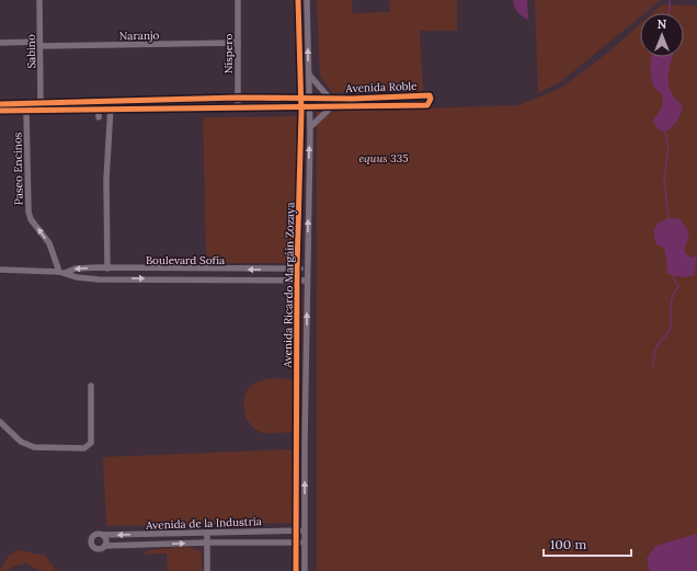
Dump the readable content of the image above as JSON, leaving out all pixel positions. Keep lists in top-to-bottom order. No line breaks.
{"streets":{"street":["Naranjo","Sabino","Níspero","Avenida Roble","Paseo Encinos","Boulevard Sofía","Avenida Ricardo Margáin Zozaya","Avenida de la Industria"]},"crossings":[["Naranjo","Sabino"],["Naranjo","Níspero"],["Sabino","Avenida Roble"],["Níspero","Avenida Roble"],["Avenida Roble","Paseo Encinos"],["Avenida Roble","Avenida Ricardo Margáin Zozaya"],["Paseo Encinos","Boulevard Sofía"],["Boulevard Sofía","Avenida Ricardo Margáin Zozaya"],["Avenida Ricardo Margáin Zozaya","Avenida de la Industria"]],"one_way":["Paseo Encinos"],"parks":["equus 335"],"scale_bar":"100 m","north":"top"}
